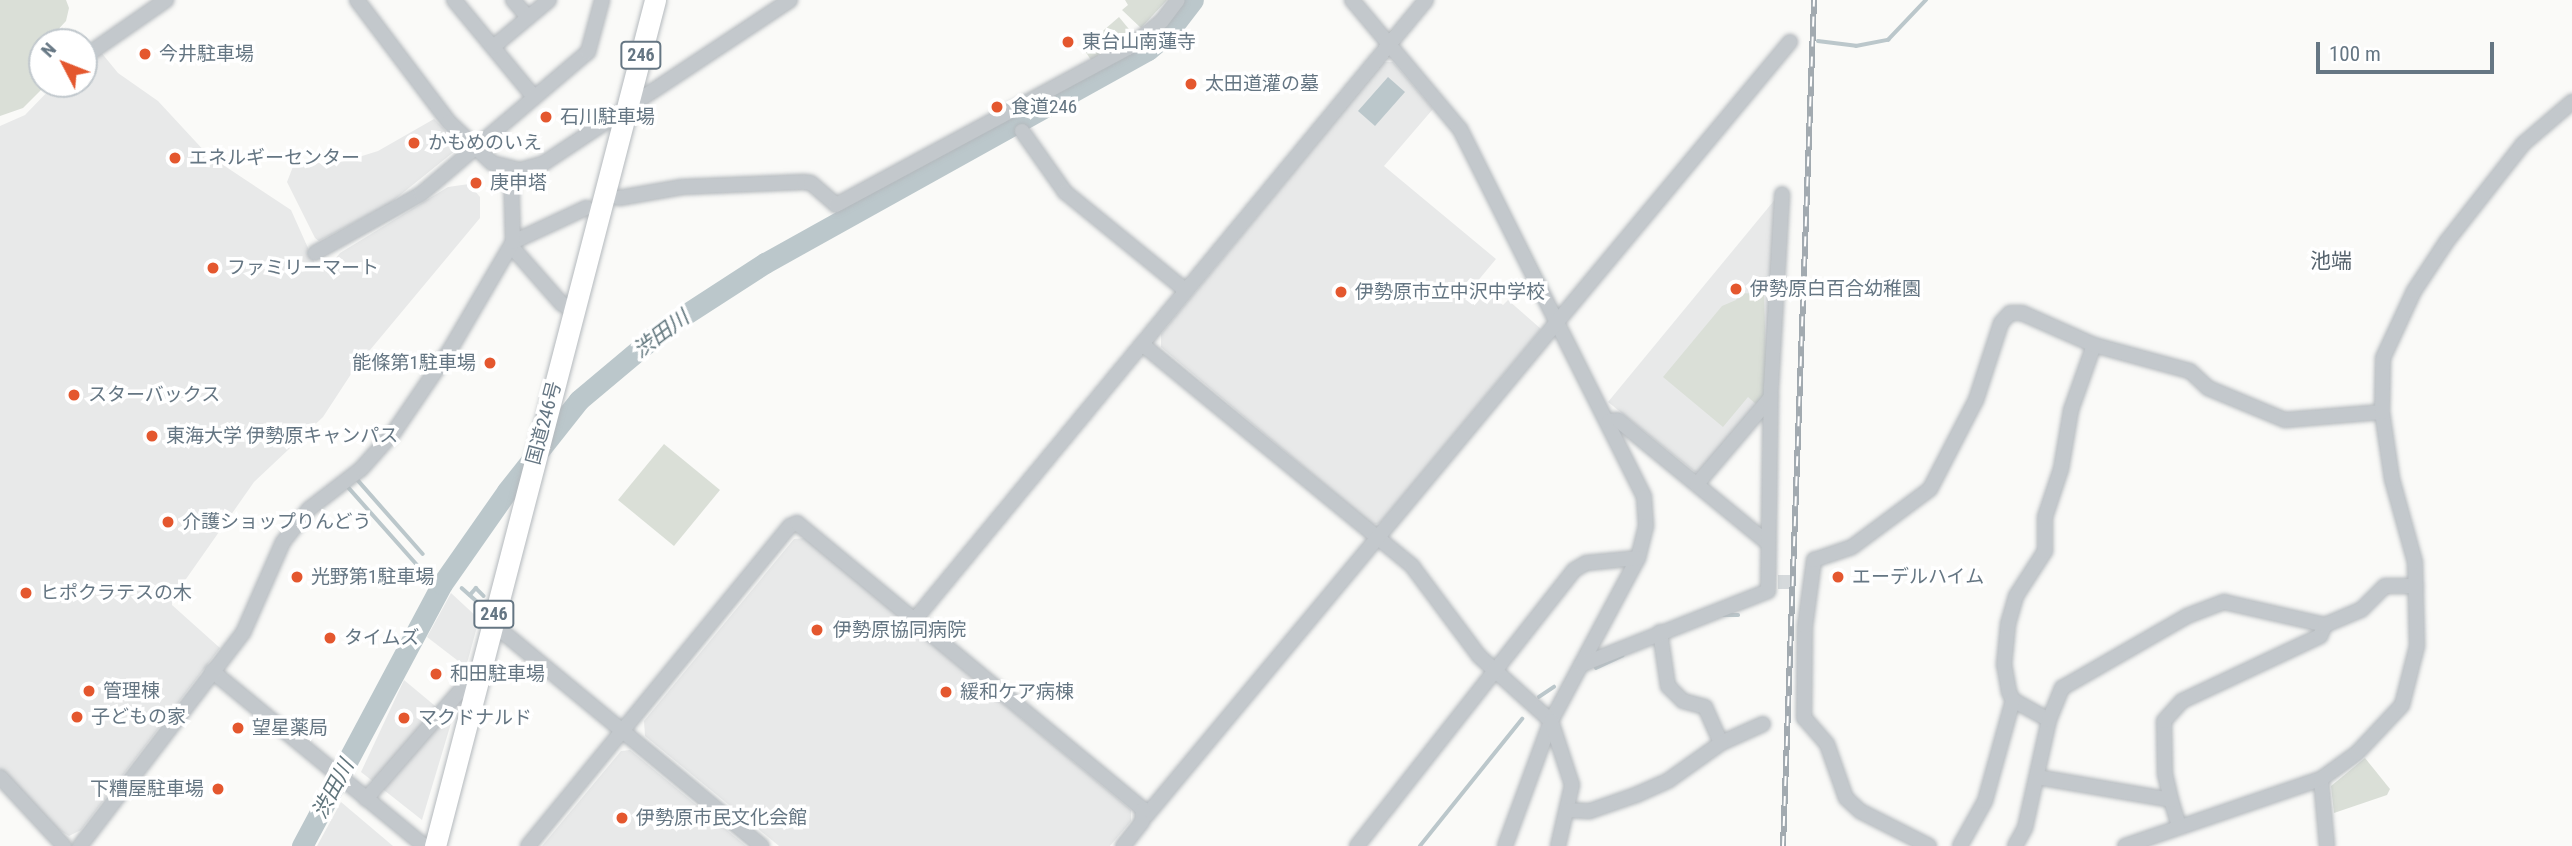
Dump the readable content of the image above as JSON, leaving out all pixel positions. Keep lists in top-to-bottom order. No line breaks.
{"streets":{"highway":["246","国道246号"]},"districts":["池端"],"water":["渋田川"],"places":["東台山南蓮寺","今井駐車場","太田道灌の墓","食道246","石川駐車場","かもめのいえ","エネルギーセンター","庚申塔","ファミリーマート","伊勢原白百合幼稚園","伊勢原市立中沢中学校","能條第1駐車場","スターバックス","東海大学 伊勢原キャンパス","介護ショップりんどう","光野第1駐車場","エーデルハイム","ヒポクラテスの木","伊勢原協同病院","タイムズ","和田駐車場","管理棟","緩和ケア病棟","子どもの家","マクドナルド","望星薬局","下糟屋駐車場","伊勢原市民文化会館"],"scale_bar":"100 m","north":"top left"}
